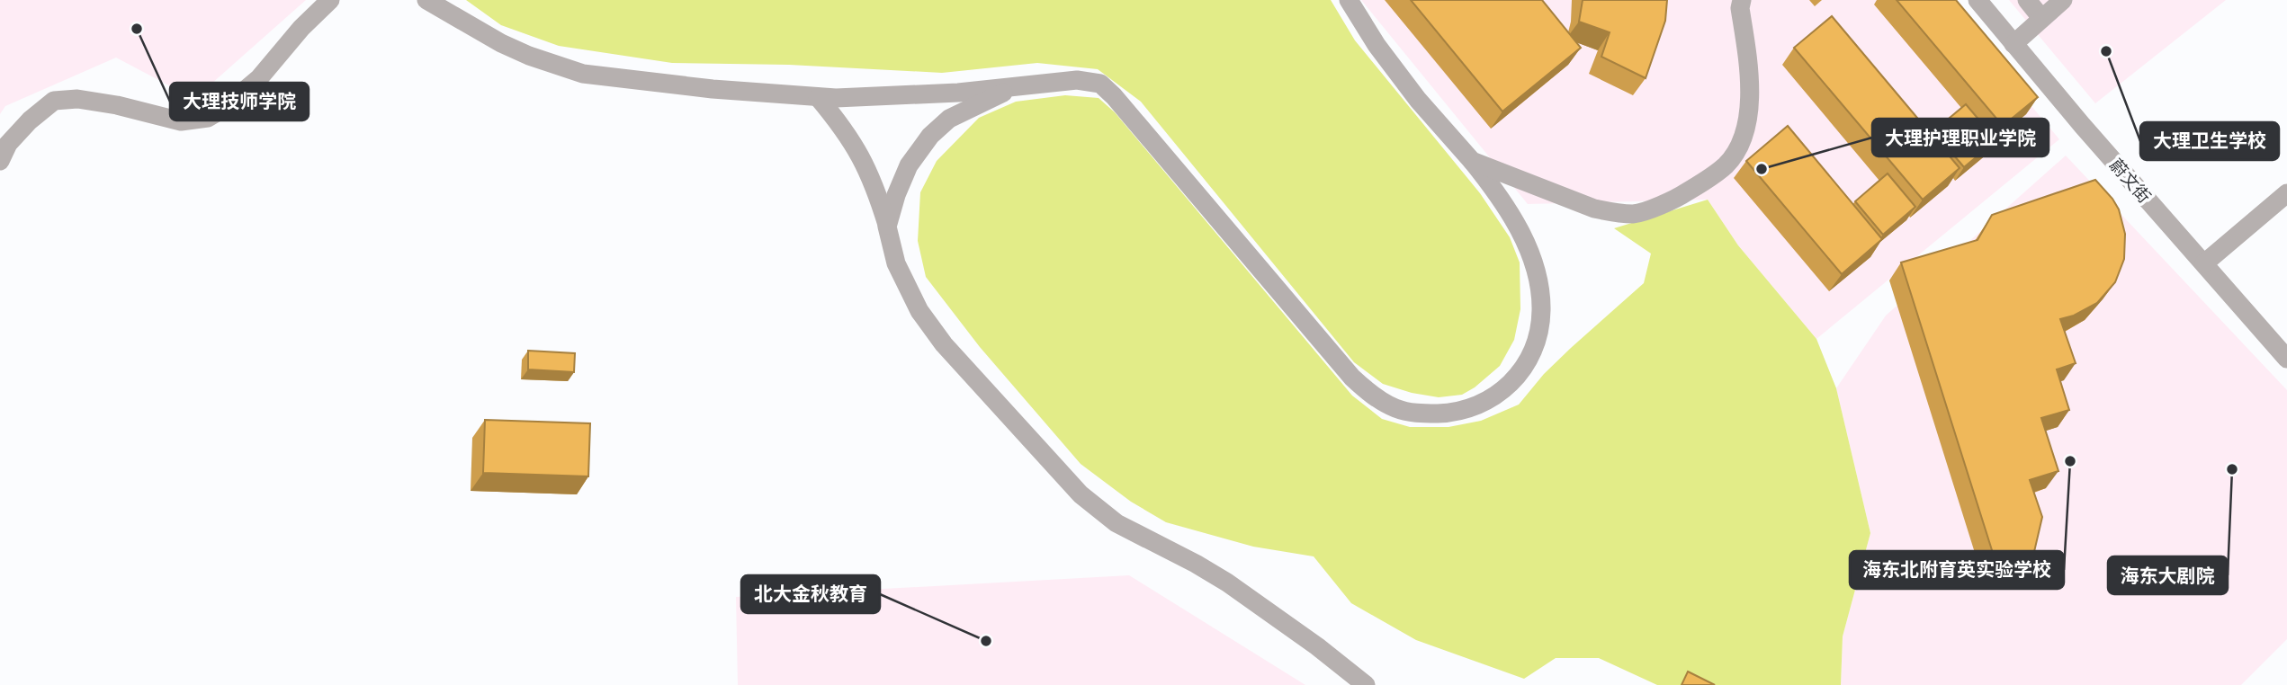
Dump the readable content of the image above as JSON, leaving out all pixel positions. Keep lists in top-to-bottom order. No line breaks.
{"streets":{"street":["蔚文街"]},"places":["大理技师学院","大理卫生学校","大理护理职业学院","海东北附育英实验学校","海东大剧院","北大金秋教育"]}
